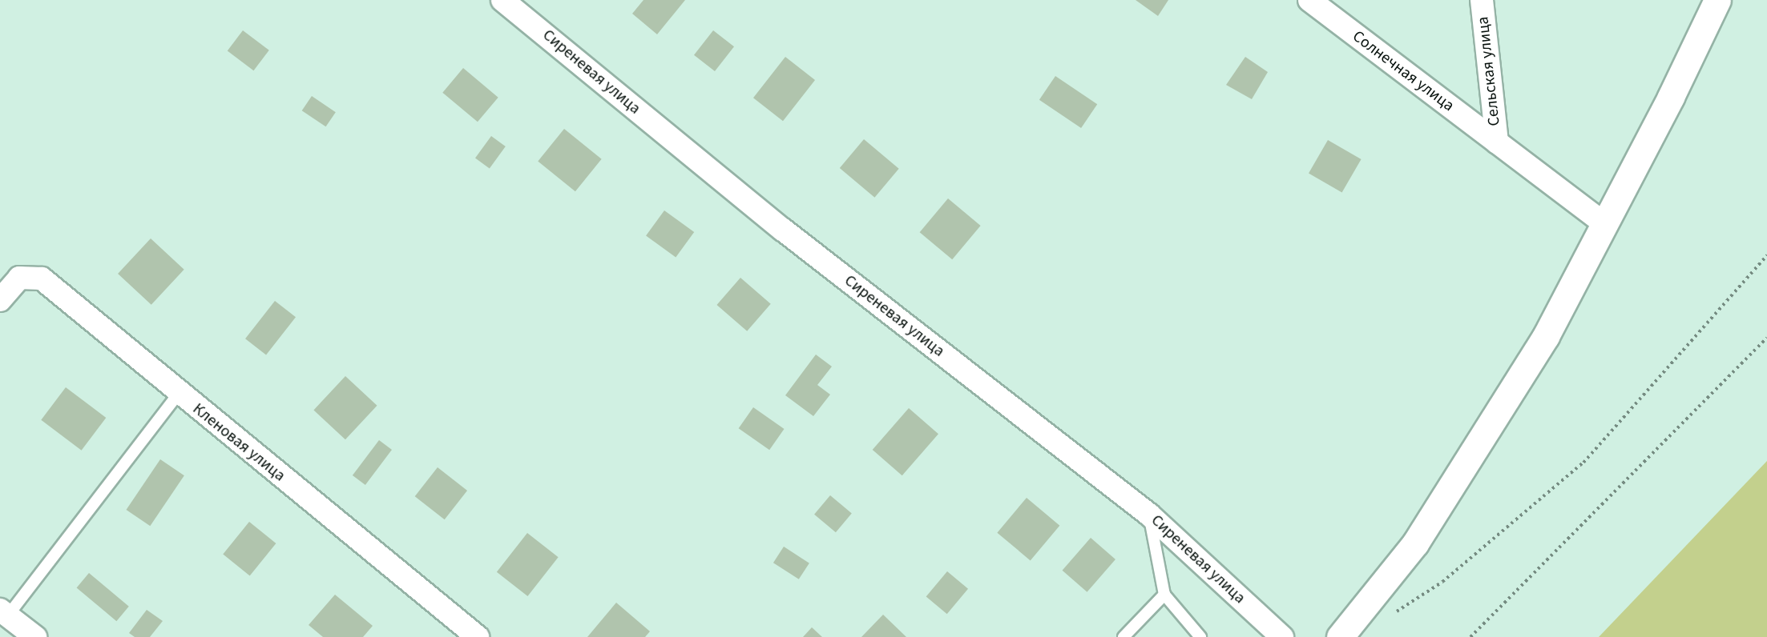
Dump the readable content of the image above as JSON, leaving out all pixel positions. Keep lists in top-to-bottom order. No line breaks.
{"streets":{"street":["Солнечная улица","Сельская улица","Сиреневая улица","Кленовая улица"]},"crossings":[["Солнечная улица","Сельская улица"]]}
